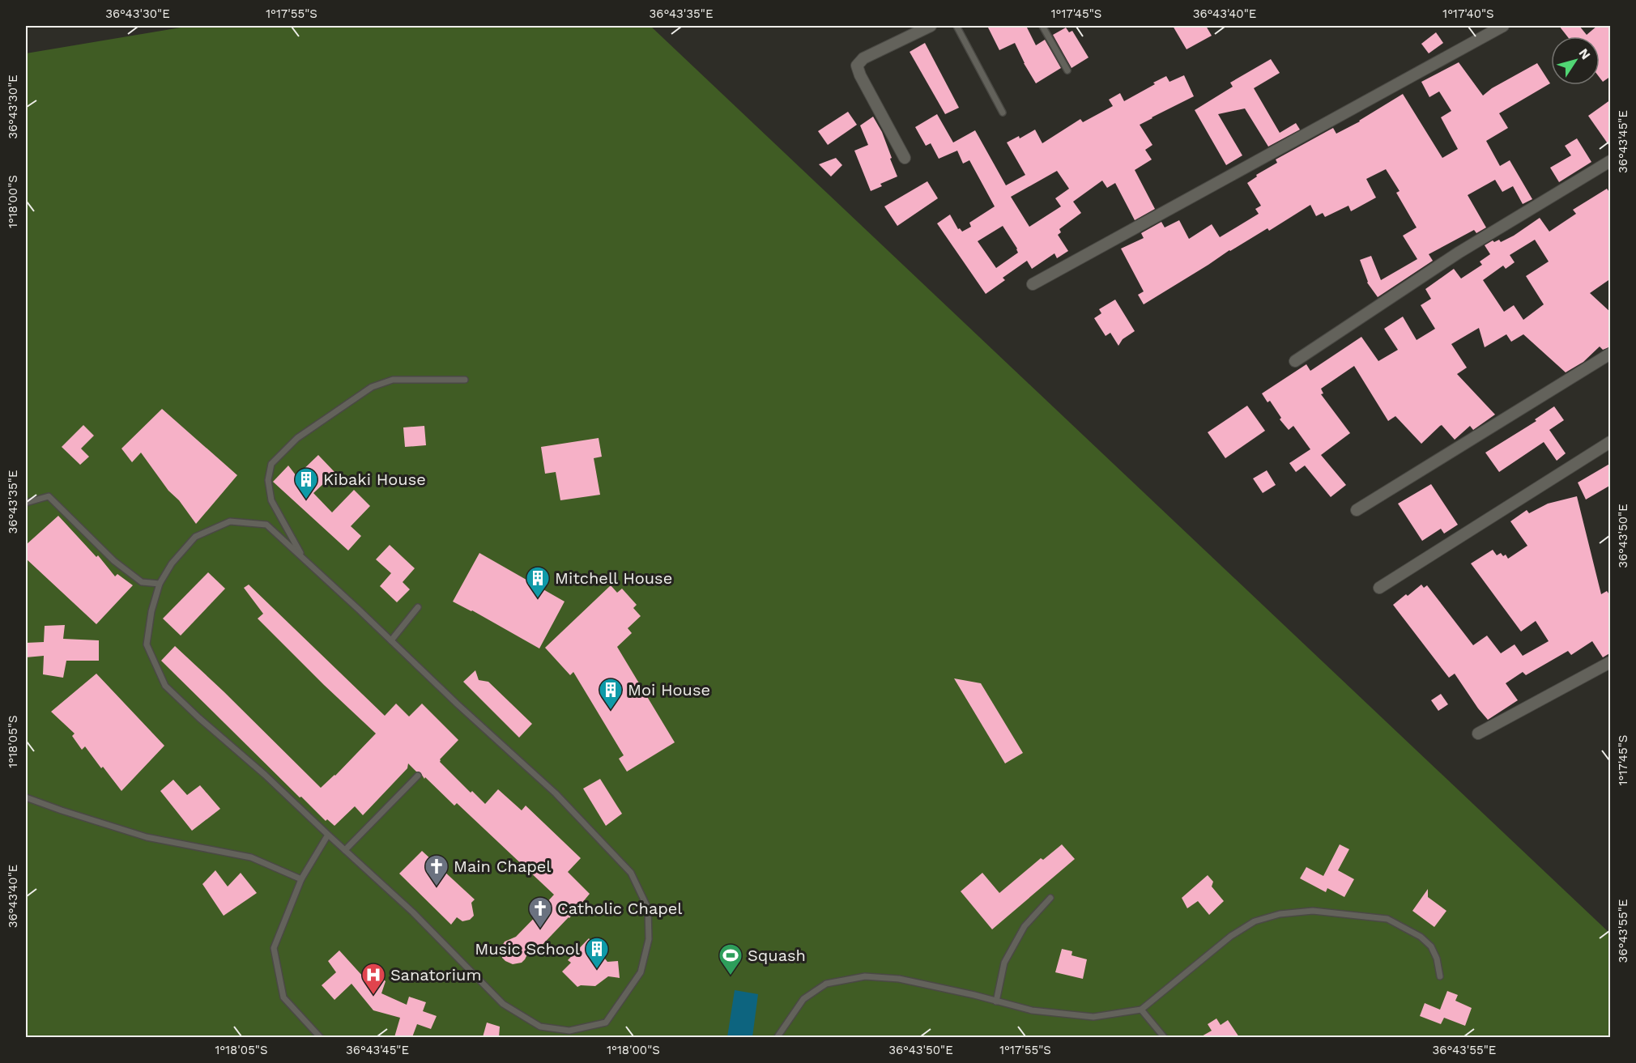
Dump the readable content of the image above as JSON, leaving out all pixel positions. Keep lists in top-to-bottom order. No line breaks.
{"places":{"building":["Kibaki House","Mitchell House","Moi House","Music School"],"church":["Main Chapel","Catholic Chapel"],"sports":["Squash"],"hospital":["Sanatorium"]},"north":"top right","coordinates":["36°43'30\"E","1°17'55\"S","36°43'35\"E","1°17'45\"S","36°43'40\"E","1°17'40\"S","36°43'45\"E","1°18'00\"S","36°43'50\"E","1°18'05\"S","36°43'55\"E"]}
